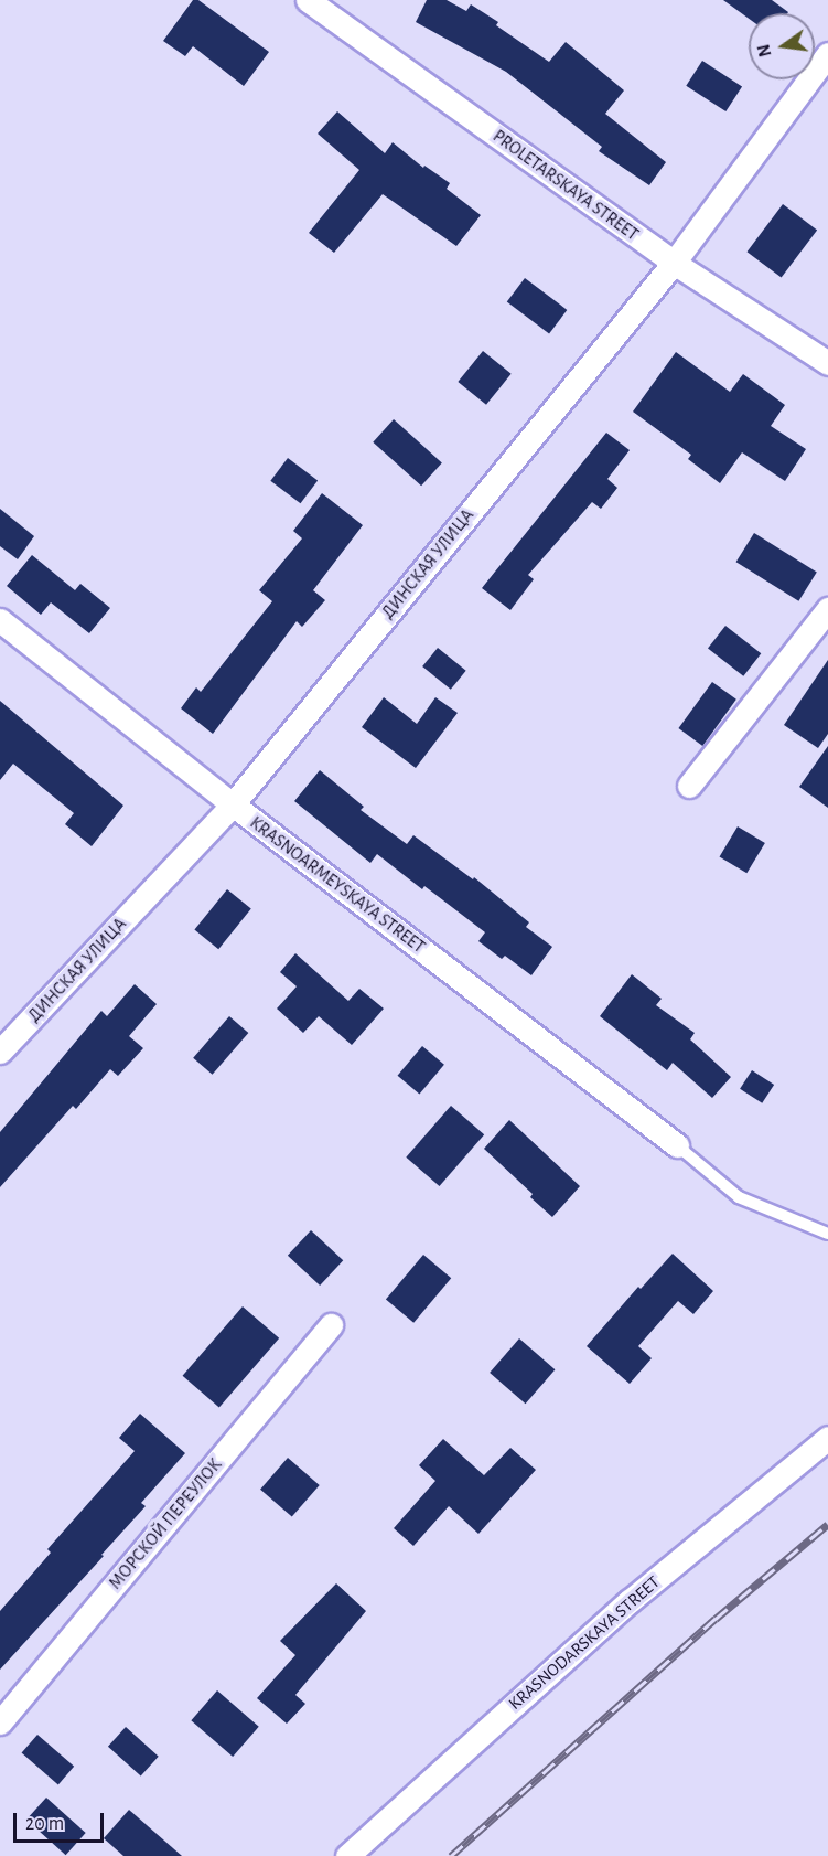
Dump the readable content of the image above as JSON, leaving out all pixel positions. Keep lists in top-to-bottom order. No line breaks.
{"streets":{"street":["PROLETARSKAYA STREET","ДИНСКАЯ УЛИЦА","KRASNOARMEYSKAYA STREET","МОРСКОЙ ПЕРЕУЛОК","KRASNODARSKAYA STREET"]},"crossings":[["PROLETARSKAYA STREET","ДИНСКАЯ УЛИЦА"],["ДИНСКАЯ УЛИЦА","KRASNOARMEYSKAYA STREET"]],"scale_bar":"20 m","north":"left"}
